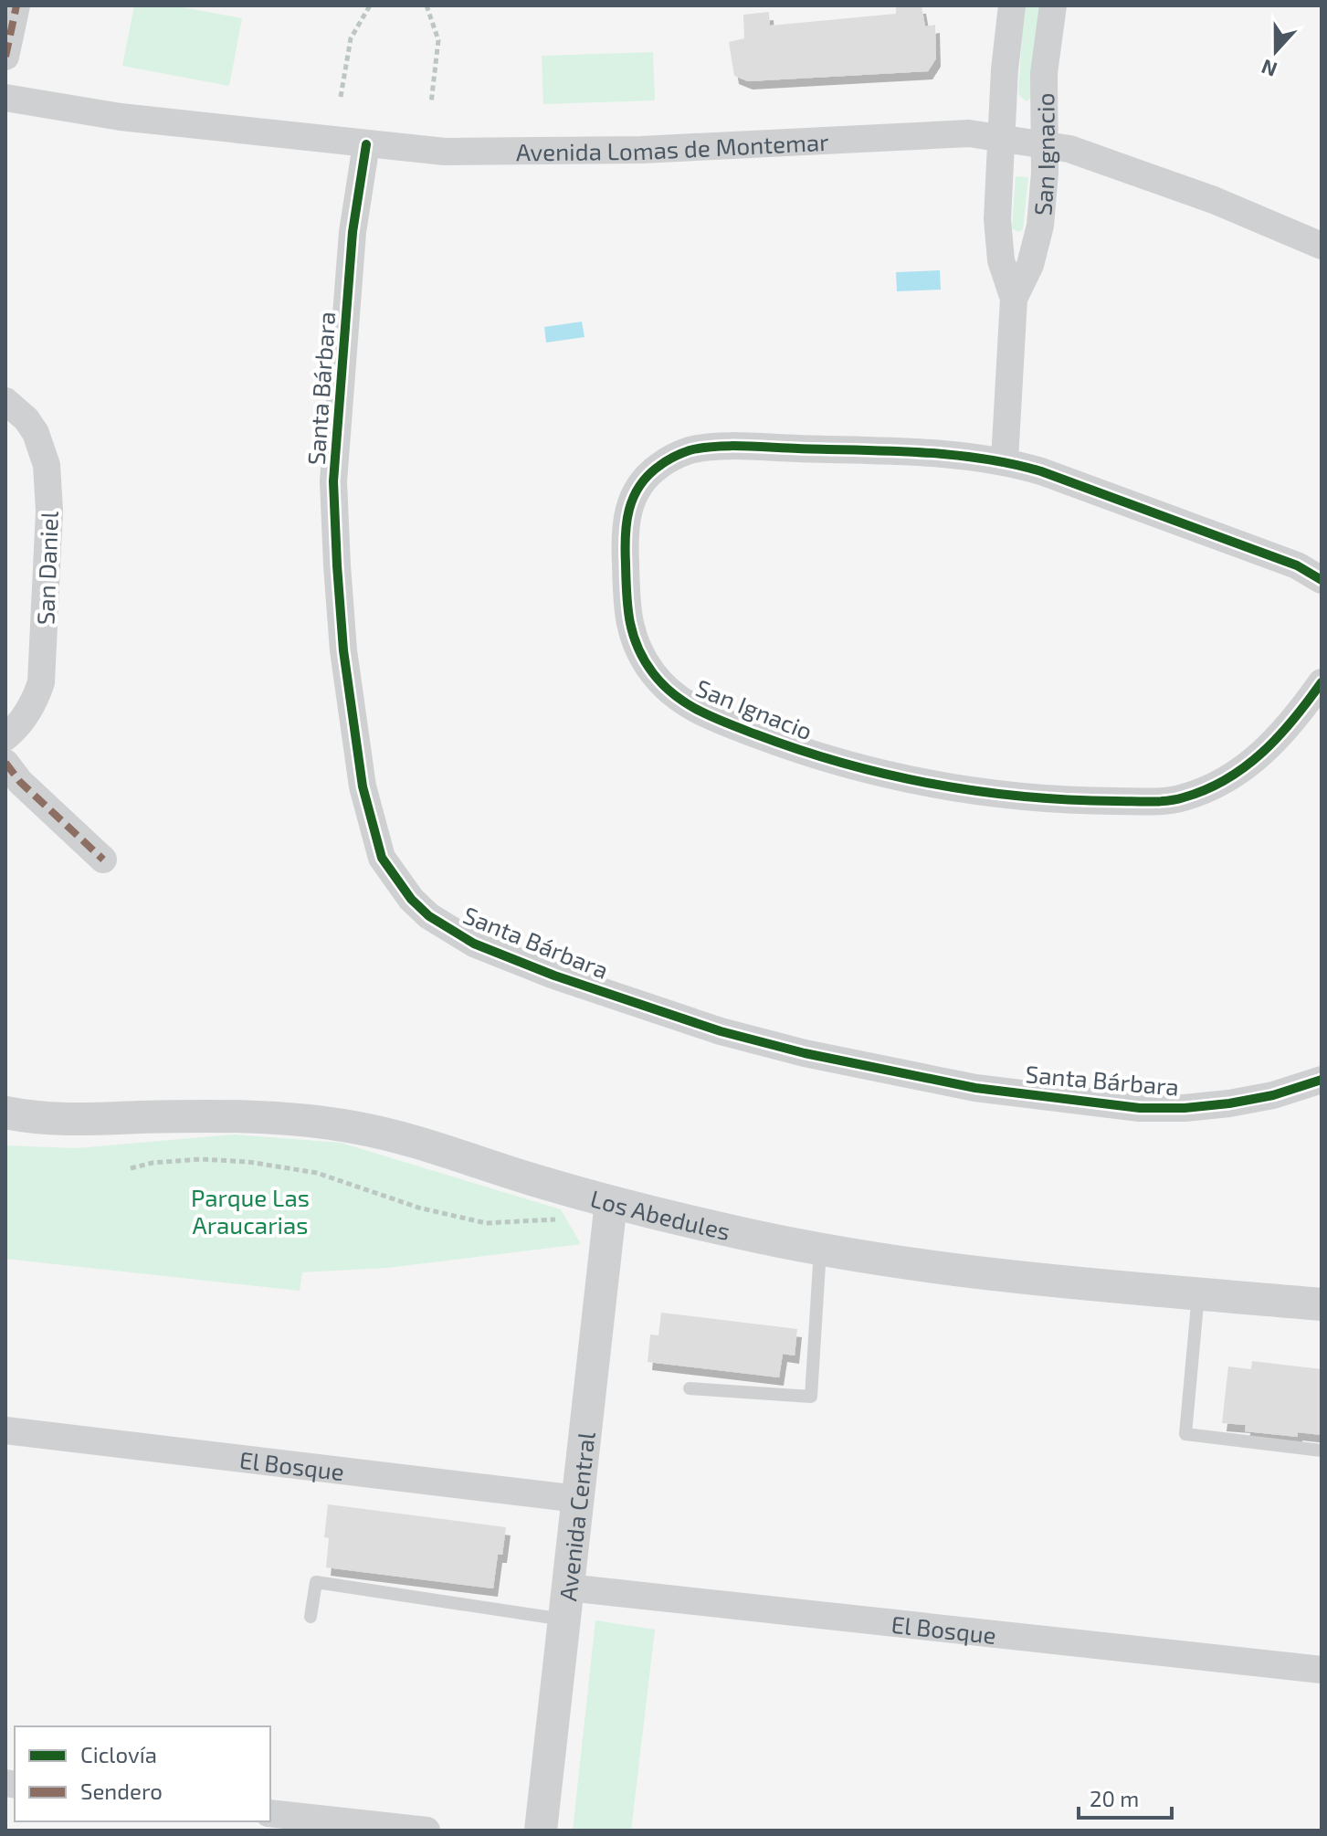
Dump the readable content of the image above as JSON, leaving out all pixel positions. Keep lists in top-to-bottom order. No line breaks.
{"streets":{"street":["Avenida Lomas de Montemar","San Ignacio","Santa Bárbara","San Daniel","Los Abedules","El Bosque","Avenida Central"]},"crossings":[["Avenida Lomas de Montemar","San Ignacio"],["Avenida Lomas de Montemar","Santa Bárbara"],["Los Abedules","Avenida Central"],["El Bosque","Avenida Central"]],"parks":["Parque Las Araucarias"],"legend":["Ciclovía","Sendero"],"scale_bar":"20 m","north":"bottom"}
